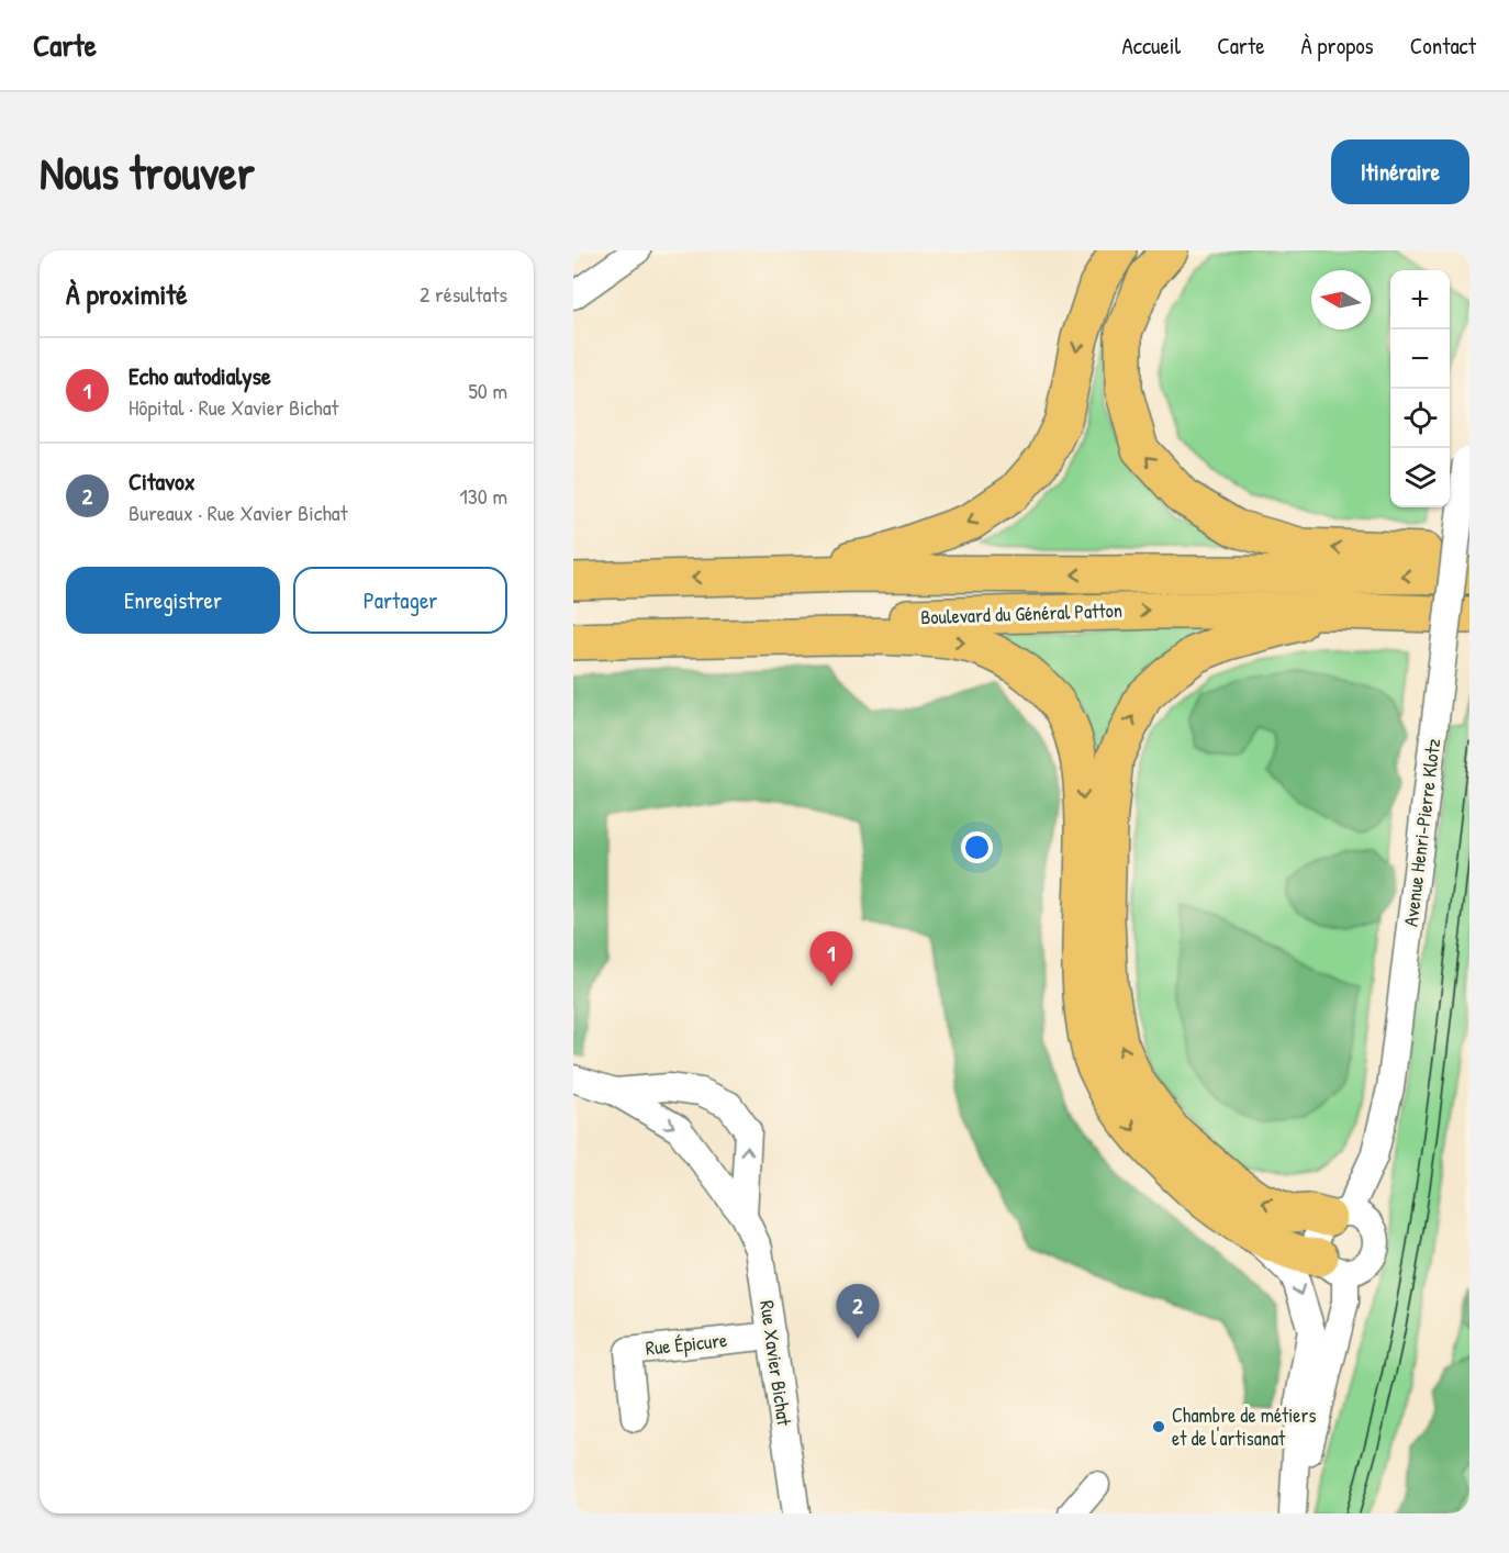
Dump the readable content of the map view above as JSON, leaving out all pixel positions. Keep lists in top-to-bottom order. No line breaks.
{"streets":{"highway":["Boulevard du Général Patton"],"street":["Avenue Henri-Pierre Klotz","Rue Épicure","Rue Xavier Bichat"]},"crossings":[["Rue Épicure","Rue Xavier Bichat"]],"places":["Chambre de métiers et de l'artisanat"],"north":"left","page":{"header":"Carte","nav":["Accueil","Carte","À propos","Contact"],"buttons":["Itinéraire",["Enregistrer","Partager"]],"title":"Nous trouver","heading":["À proximité","2 résultats"],"map_buttons":["+","−"],"list":[{"mark":"1","name":"Echo autodialyse","note":"Hôpital · Rue Xavier Bichat","value":"50 m"},{"mark":"2","name":"Citavox","note":"Bureaux · Rue Xavier Bichat","value":"130 m"}],"pins":["1","2"]}}
